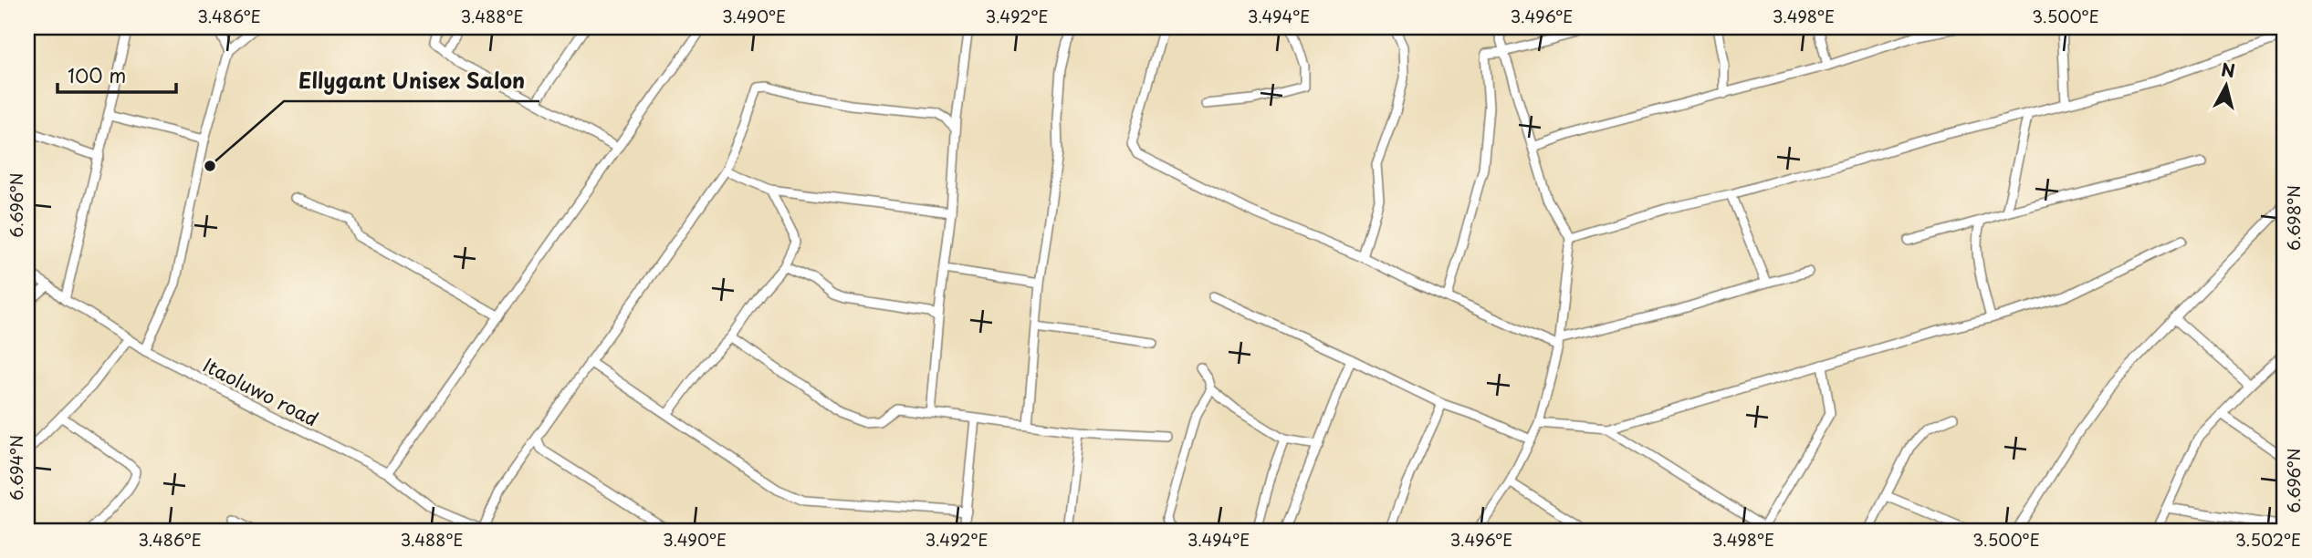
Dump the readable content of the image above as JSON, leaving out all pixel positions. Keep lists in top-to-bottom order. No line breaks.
{"streets":{"street":["Itaoluwo road"]},"places":["Ellygant Unisex Salon"],"scale_bar":"100 m","north":"top","coordinates":["3.486°E","3.488°E","3.490°E","3.492°E","3.494°E","3.496°E","3.498°E","3.500°E","6.696°N","6.698°N","6.694°N","3.502°E"]}
